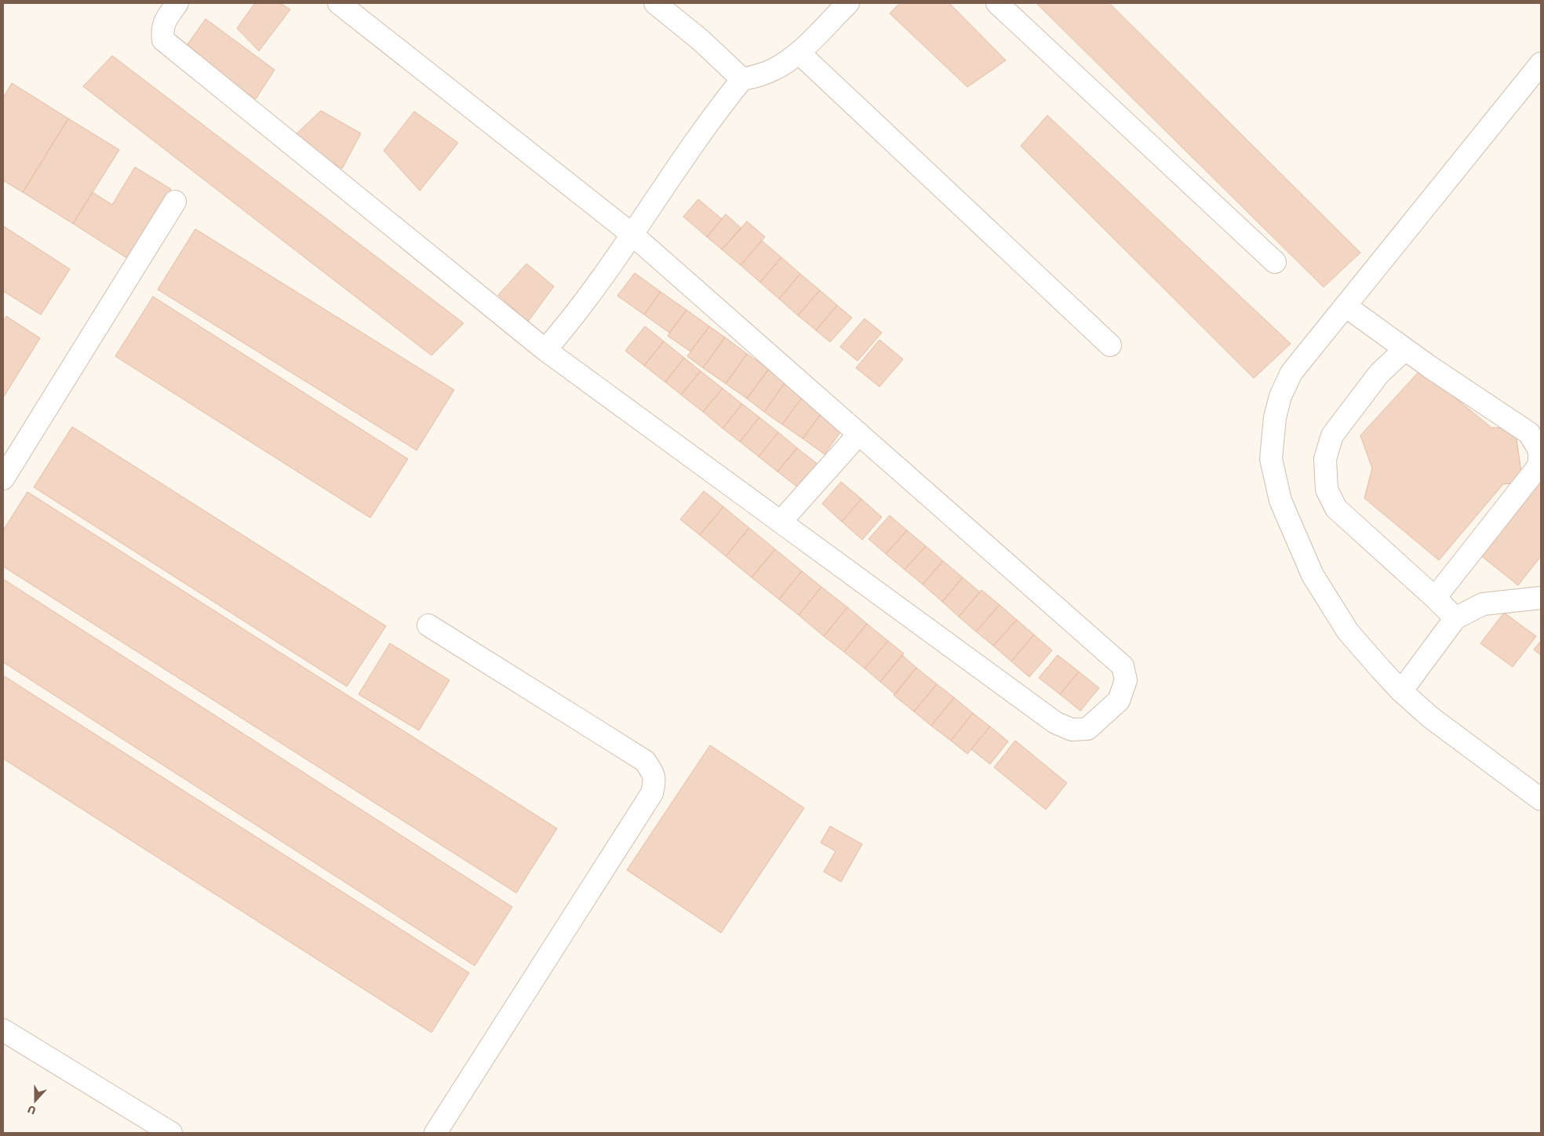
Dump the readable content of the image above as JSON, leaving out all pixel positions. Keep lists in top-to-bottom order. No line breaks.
{"north":"bottom"}
